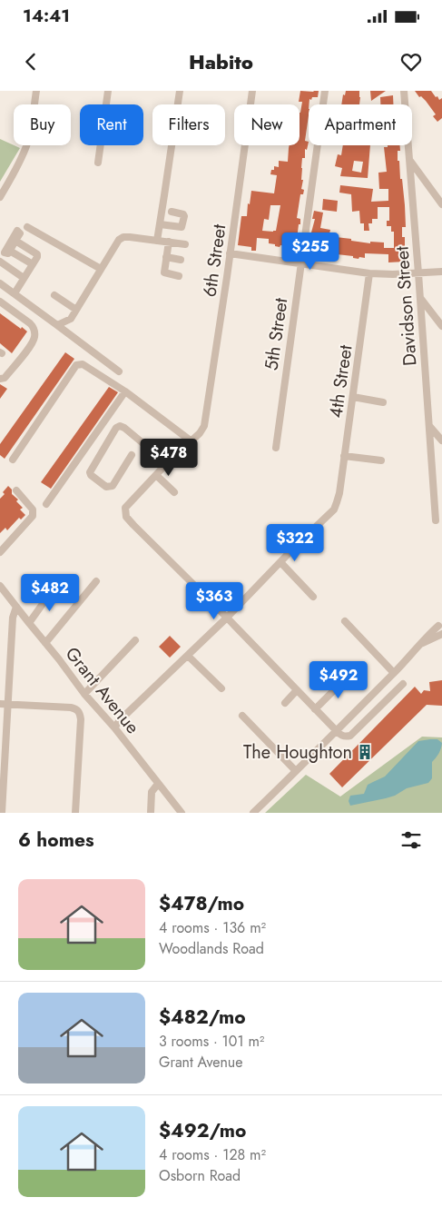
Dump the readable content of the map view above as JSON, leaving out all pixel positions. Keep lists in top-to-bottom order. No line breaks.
{"streets":{"street":["6th Street","Davidson Street","5th Street","4th Street","Grant Avenue"]},"crossings":[["4th Street","Grant Avenue"]],"places":{"building":["The Houghton"]},"page":{"status":"14:41","header":"Habito","chip":["Buy","Rent","Filters","New","Apartment"],"price":["$255","$478","$322","$482","$363","$492"],"heading":"6 homes","list":[{"name":"$478/mo","note":"4 rooms · 136 m² · Woodlands Road"},{"name":"$482/mo","note":"3 rooms · 101 m² · Grant Avenue"},{"name":"$492/mo","note":"4 rooms · 128 m² · Osborn Road"}]}}
